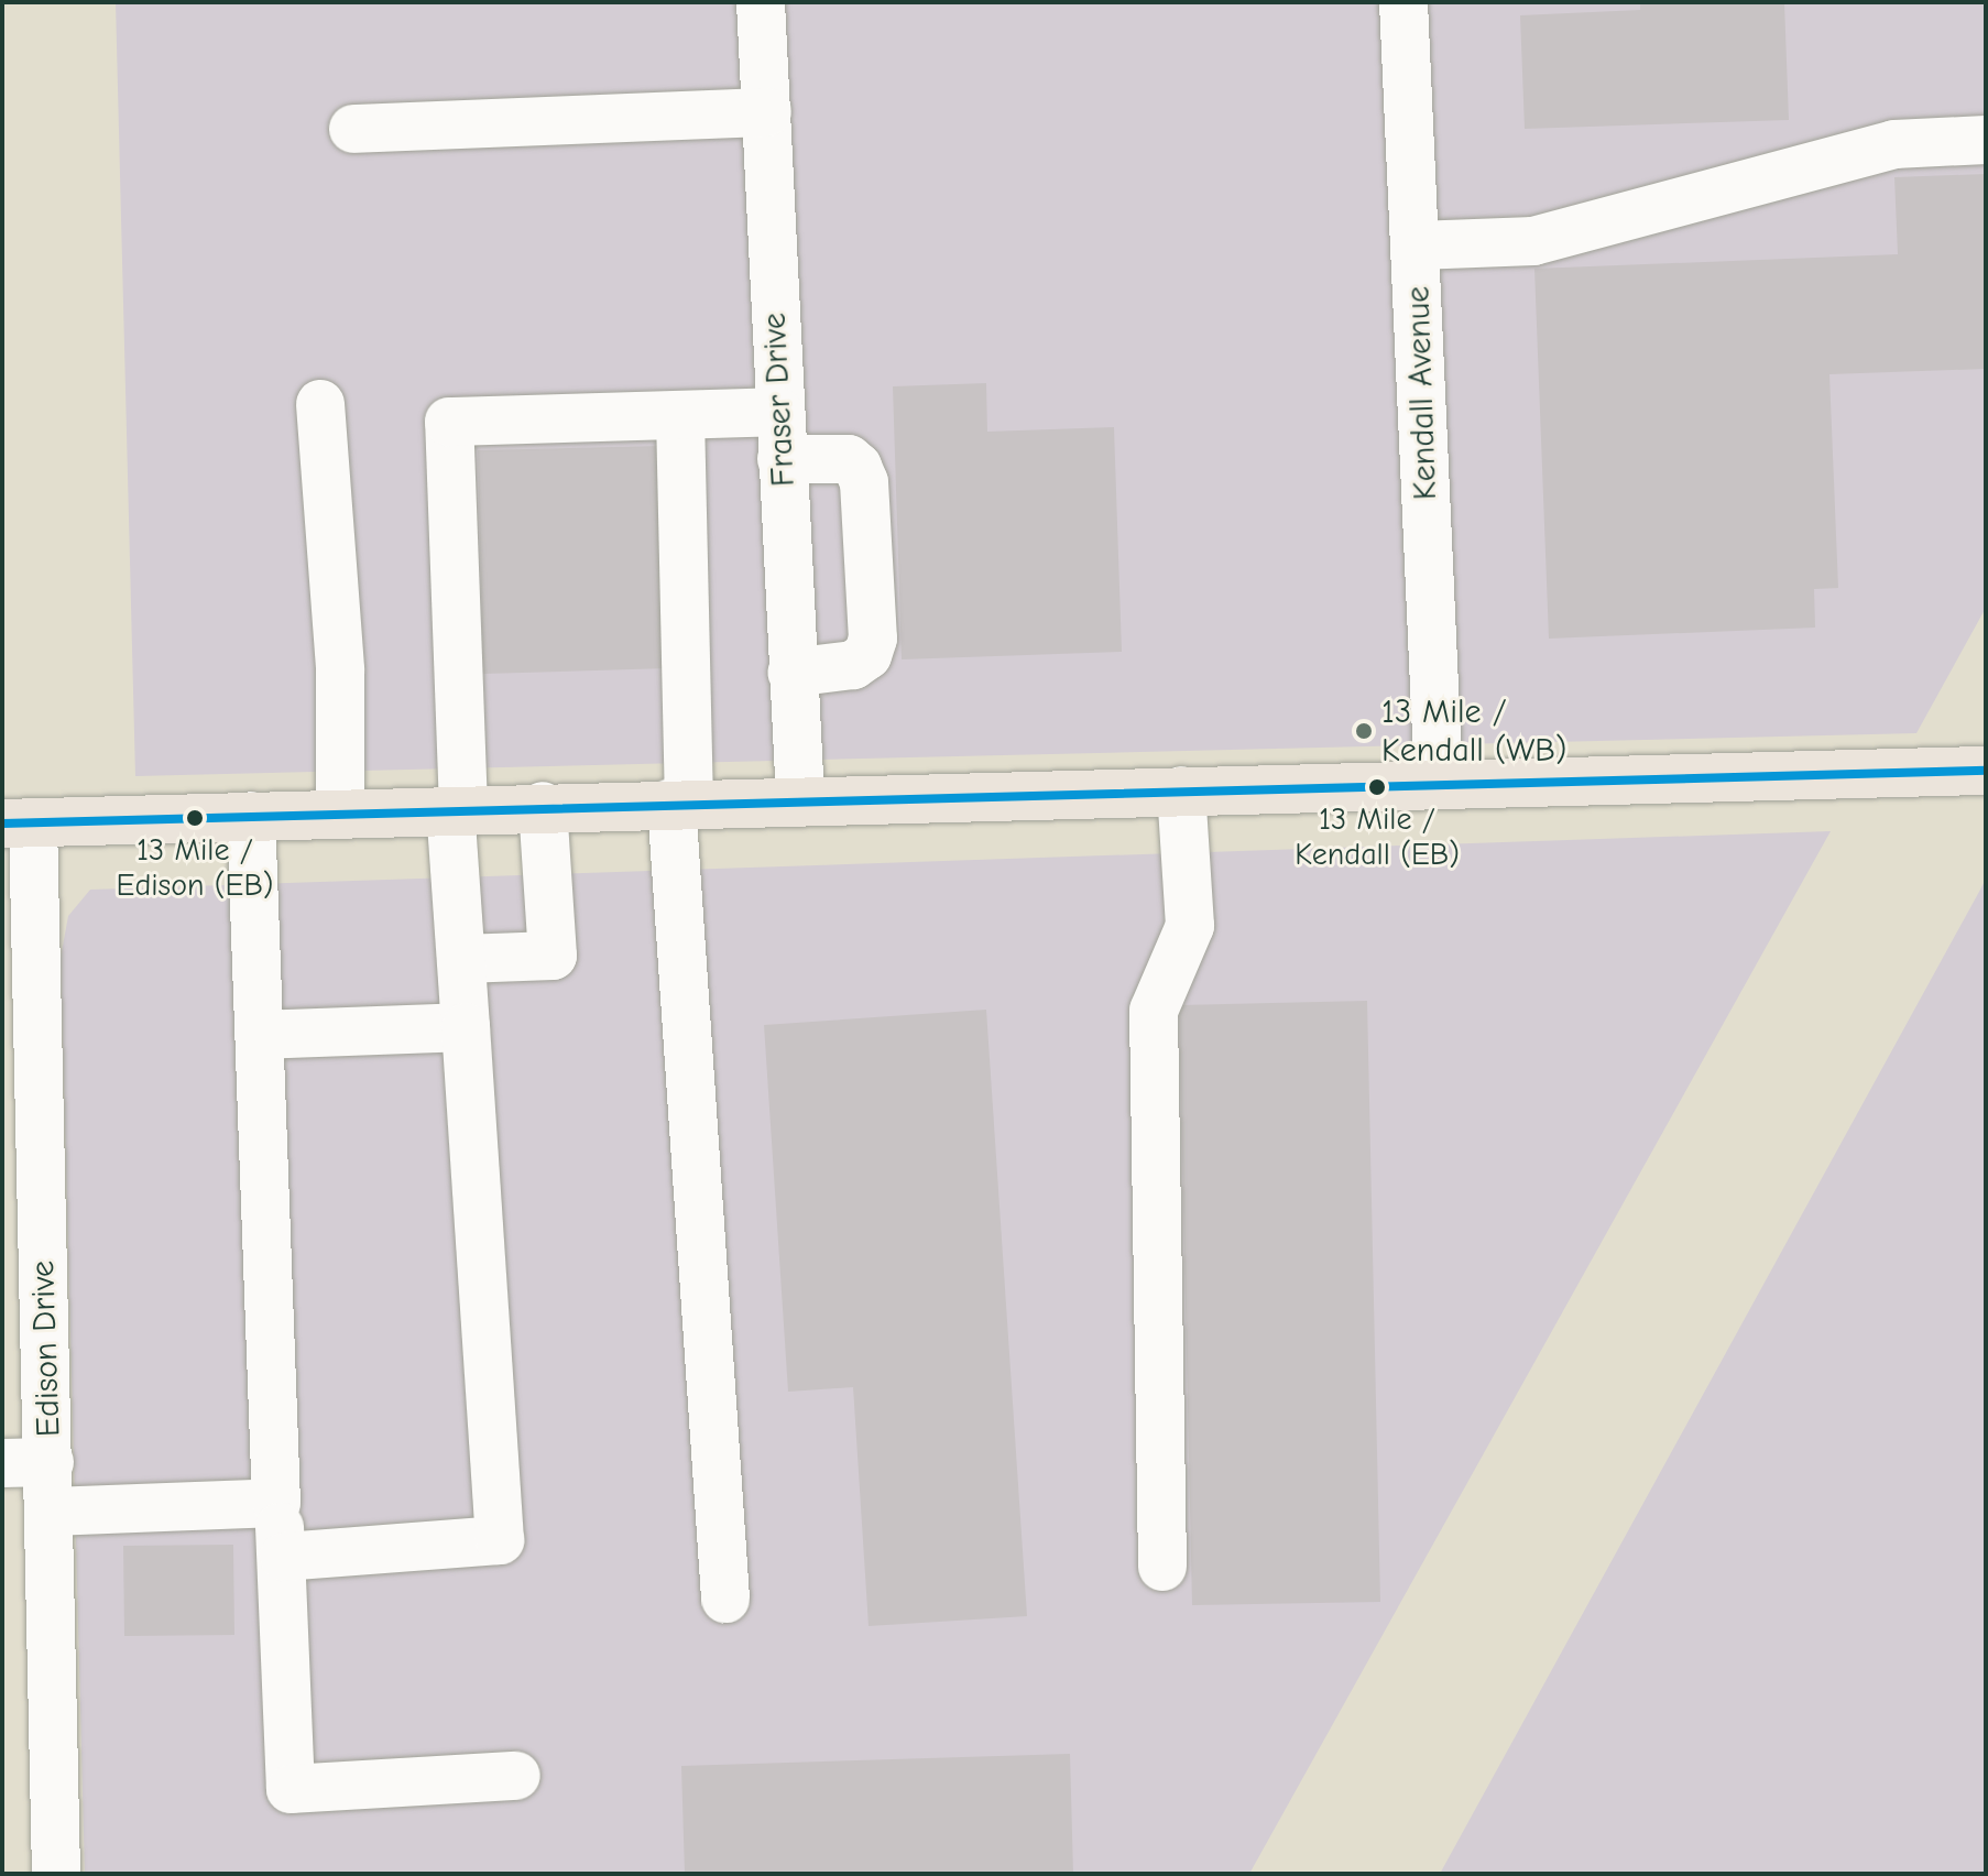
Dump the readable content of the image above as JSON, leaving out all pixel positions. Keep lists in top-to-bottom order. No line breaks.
{"streets":{"street":["Kendall Avenue","Fraser Drive","Edison Drive"]},"places":["13 Mile / Kendall (WB)","13 Mile / Kendall (EB)","13 Mile / Edison (EB)"]}
